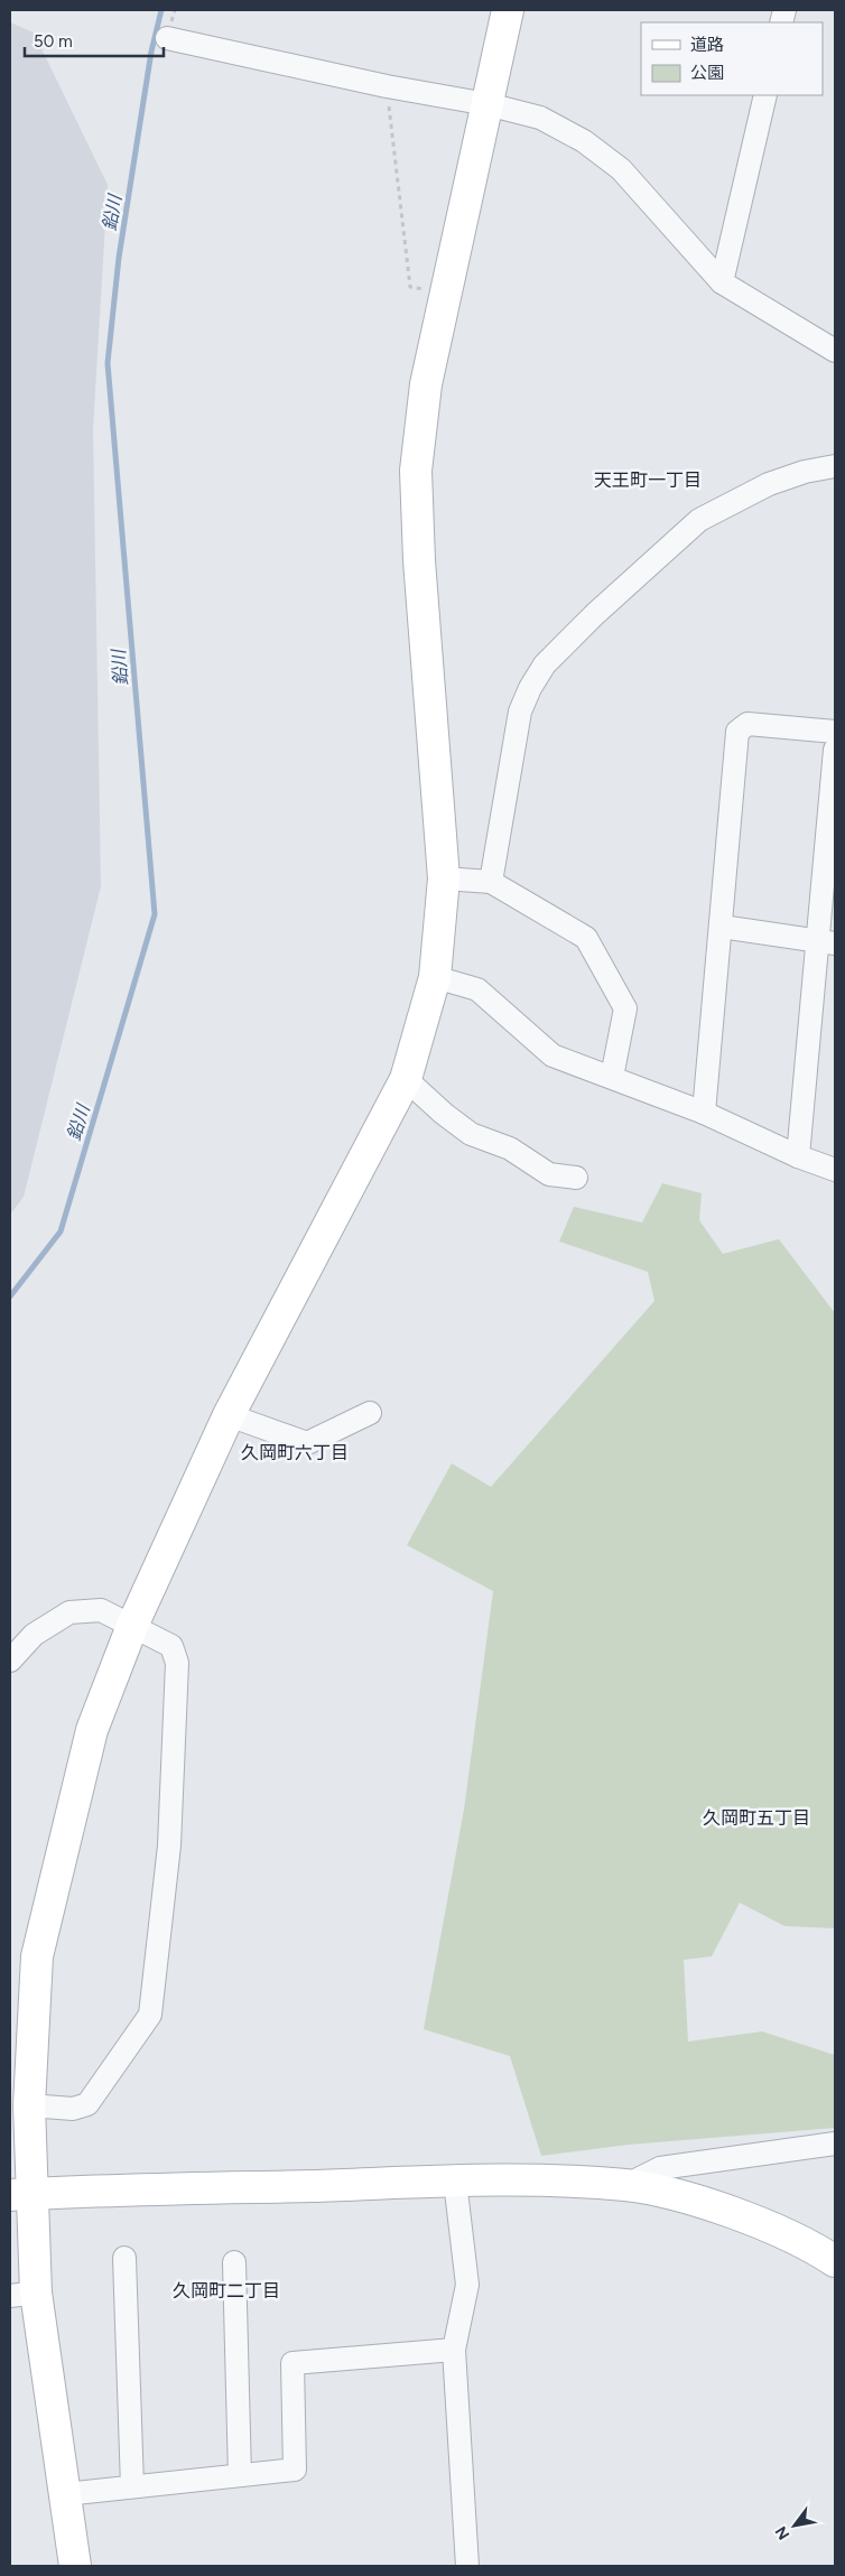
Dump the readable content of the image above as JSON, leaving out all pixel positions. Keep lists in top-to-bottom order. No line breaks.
{"districts":["天王町一丁目","久岡町六丁目","久岡町五丁目","久岡町二丁目"],"water":["鉛川"],"legend":["道路","公園"],"scale_bar":"50 m","north":"bottom left"}
